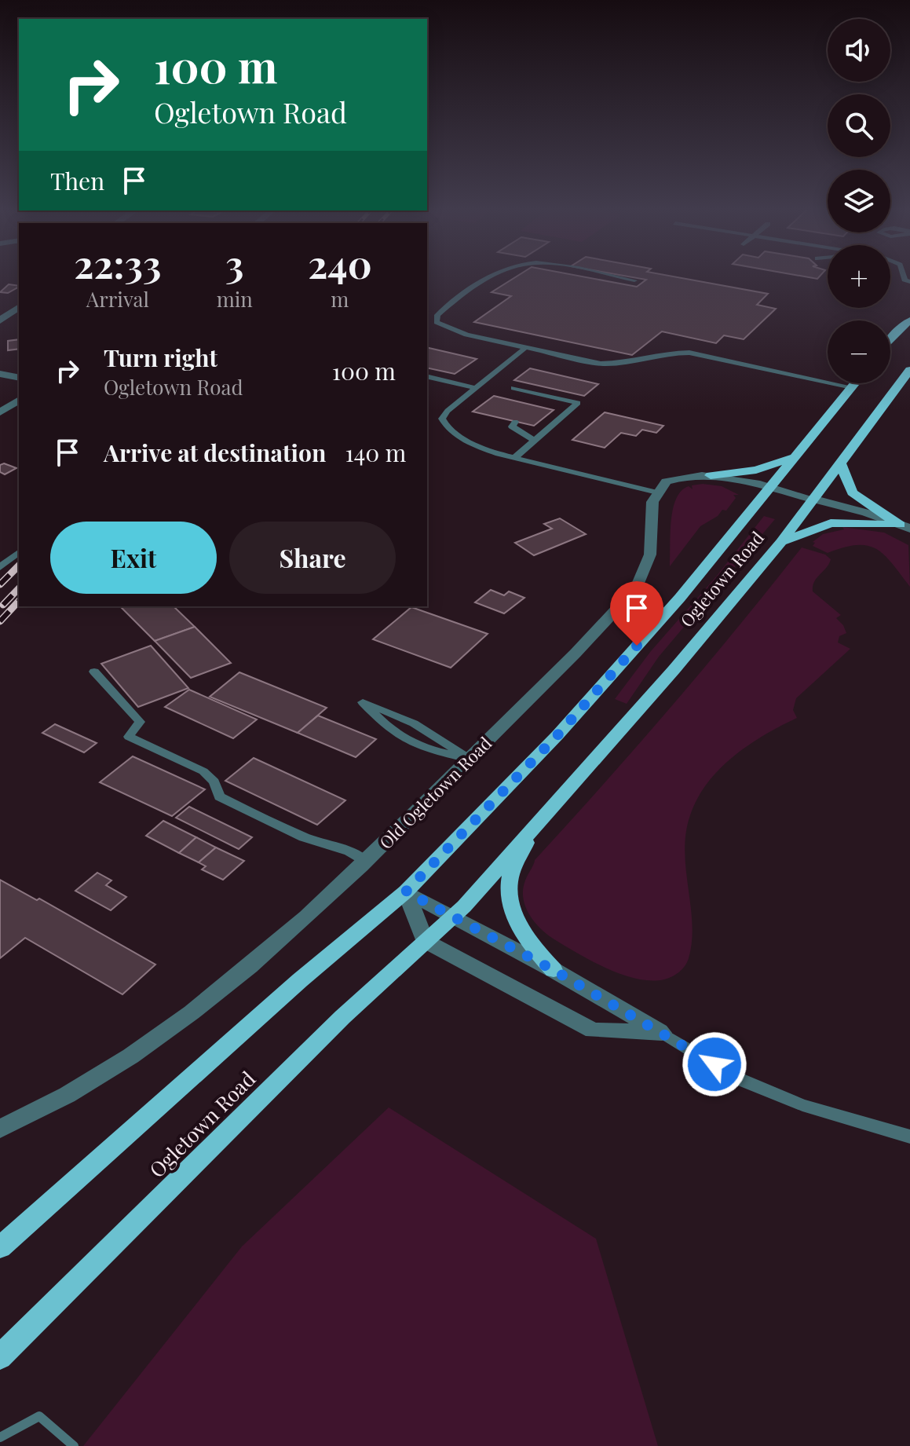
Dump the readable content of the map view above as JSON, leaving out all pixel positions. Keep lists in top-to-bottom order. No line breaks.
{"streets":{"main road":["Ogletown Road"],"street":["Old Ogletown Road"]},"page":{"map_buttons":["+","−"],"turn":["100 m","Ogletown Road"],"then":"Then","eta":["22:33","Arrival","3","min","240","m"],"list":[{"name":"Turn right","note":"Ogletown Road","value":"100 m"},{"name":"Arrive at destination","value":"140 m"}],"buttons":["Exit","Share"]}}
